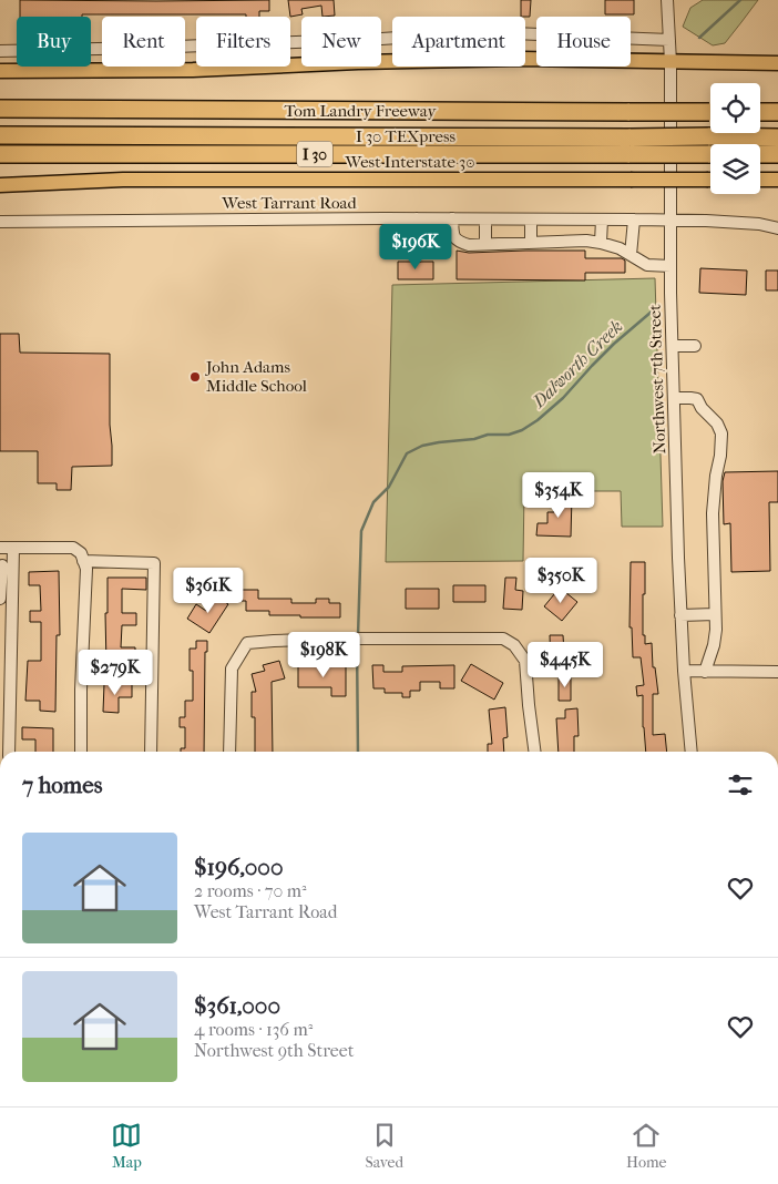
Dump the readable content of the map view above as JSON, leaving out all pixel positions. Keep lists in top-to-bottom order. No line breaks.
{"streets":{"highway":["Tom Landry Freeway","I 30 TEXpress","I 30"],"main road":["West Interstate 30"],"street":["West Tarrant Road","Northwest 7th Street"]},"crossings":[["I 30 TEXpress","I 30"],["West Tarrant Road","Northwest 7th Street"]],"water":["Dalworth Creek"],"places":["John Adams Middle School"],"page":{"chip":["Buy","Rent","Filters","New","Apartment","House"],"price":["$196K","$354K","$350K","$361K","$198K","$445K","$279K"],"heading":"7 homes","list":[{"name":"$196,000","note":"2 rooms · 70 m² · West Tarrant Road"},{"name":"$361,000","note":"4 rooms · 136 m² · Northwest 9th Street"}],"tabs":["Map","Saved","Home"]}}
